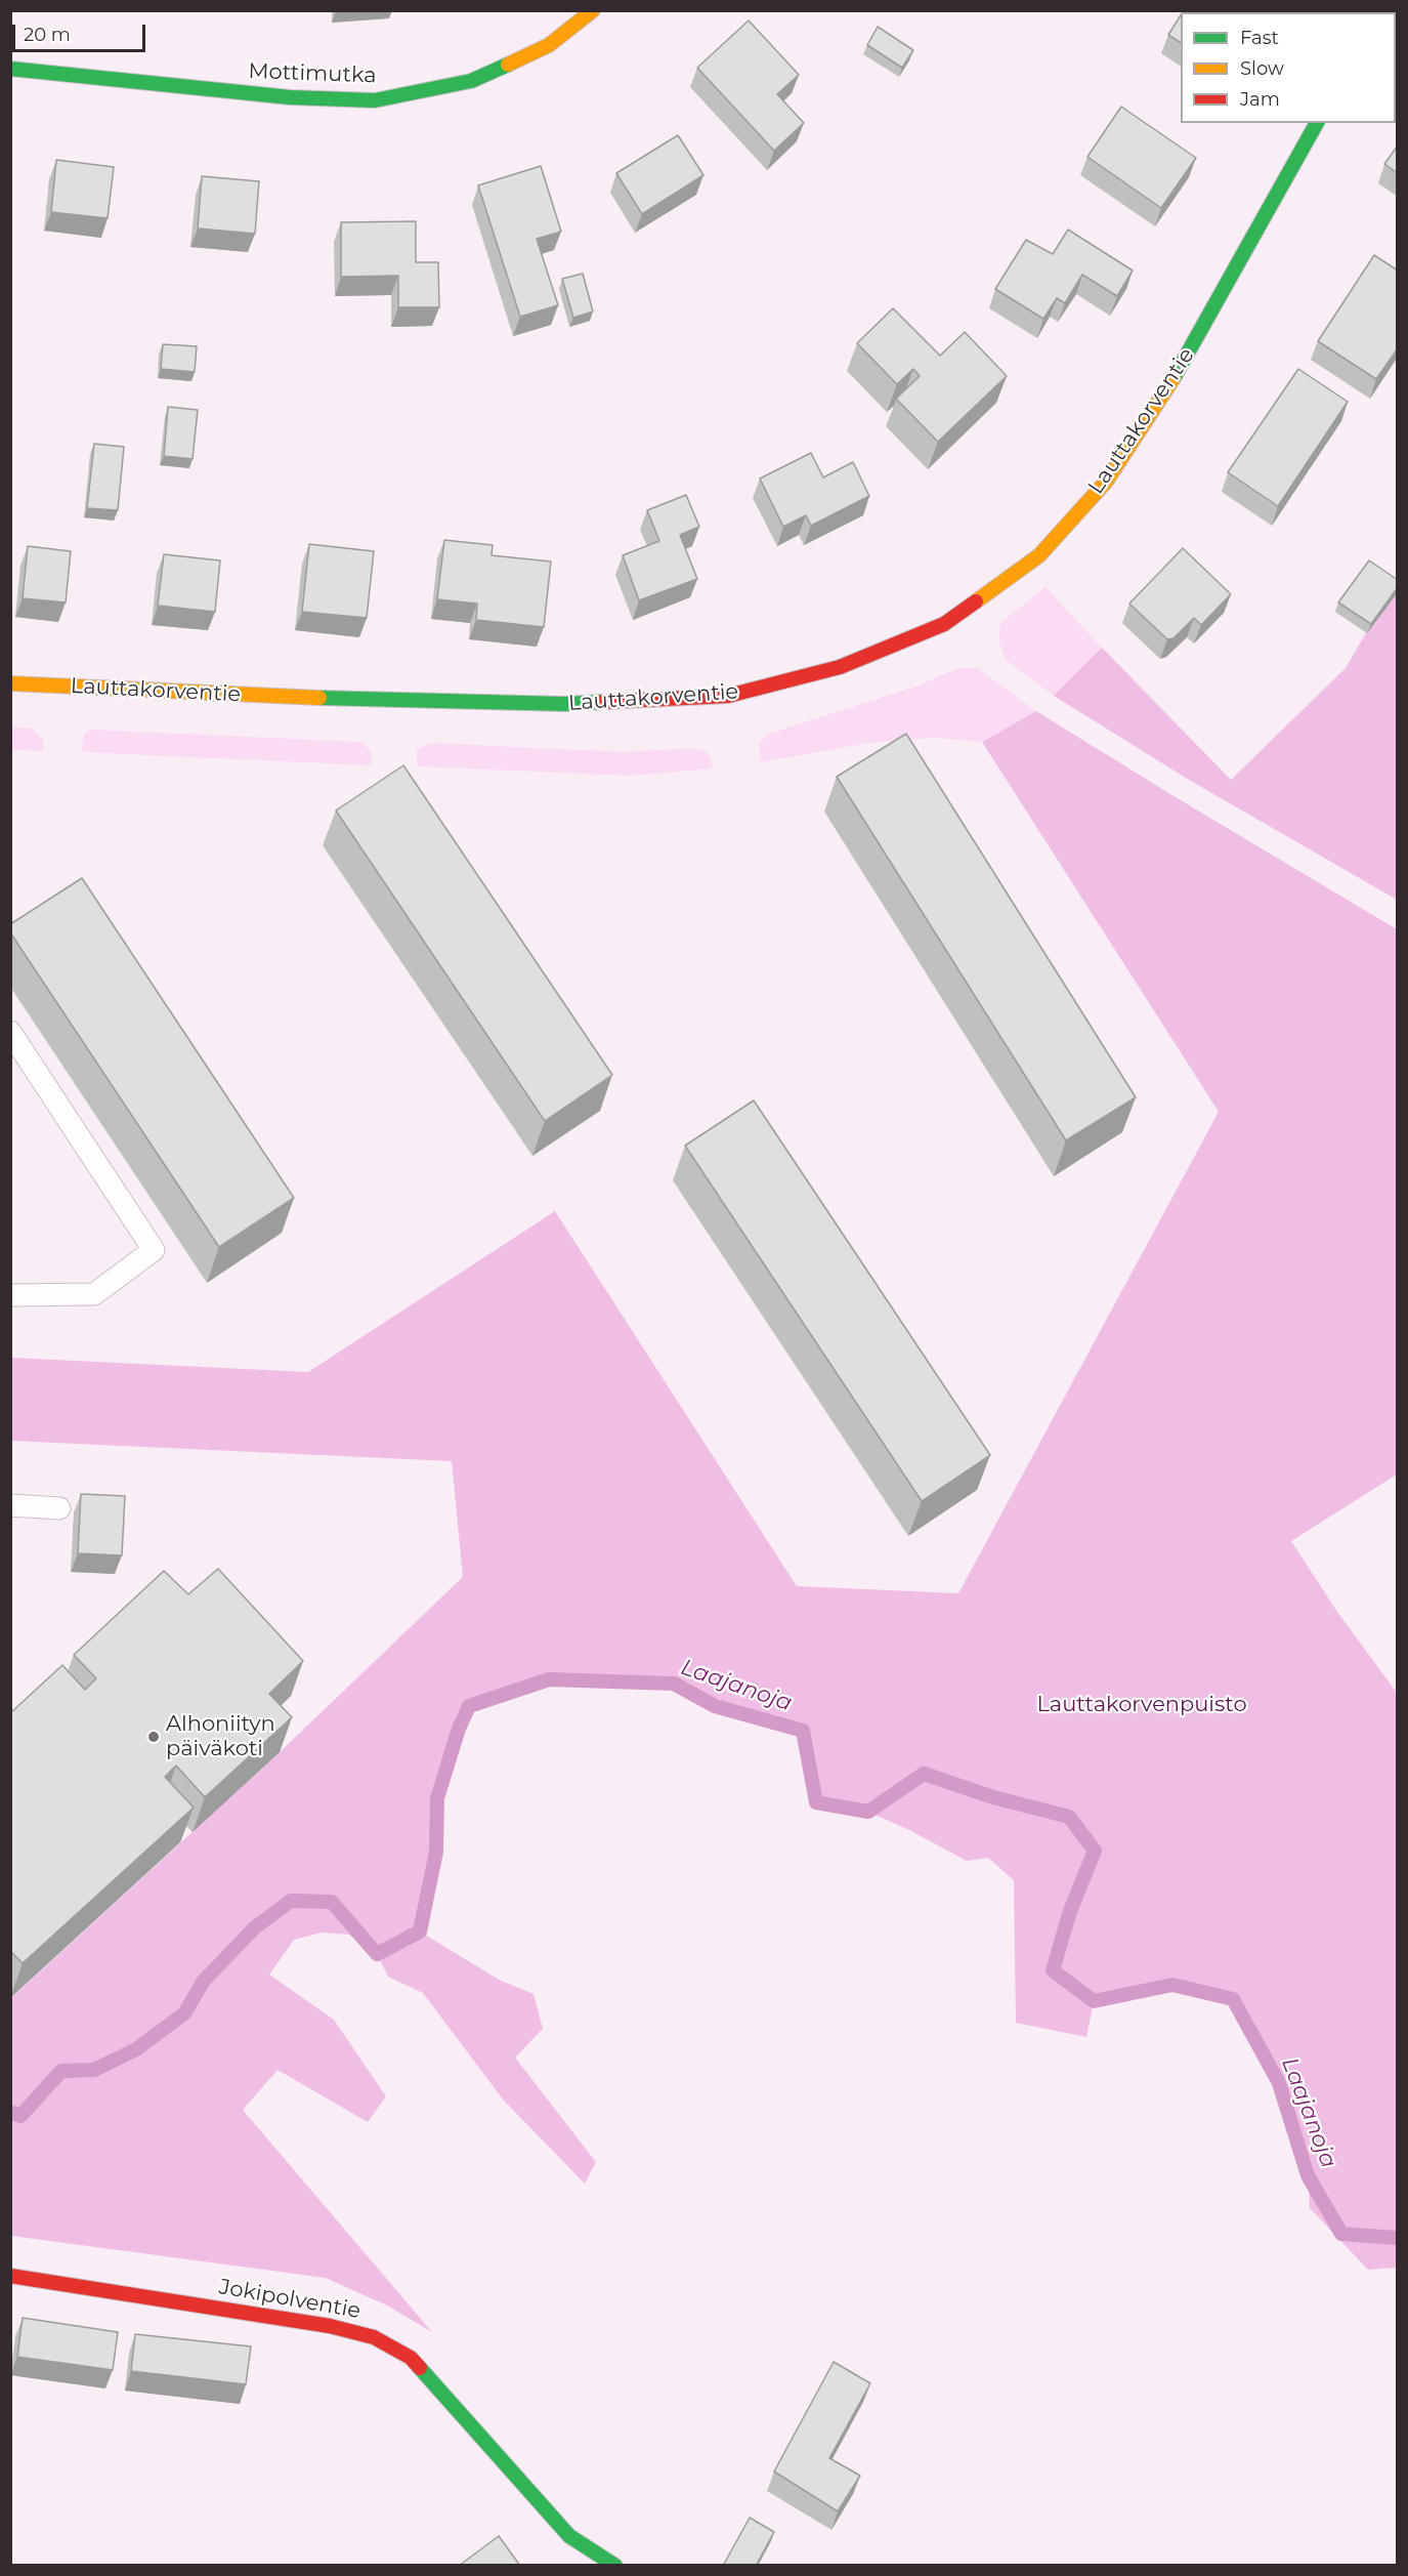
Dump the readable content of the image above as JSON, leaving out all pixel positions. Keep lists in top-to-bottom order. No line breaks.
{"streets":{"street":["Mottimutka","Lauttakorventie","Jokipolventie"]},"water":["Laajanoja"],"parks":["Lauttakorvenpuisto"],"places":["Alhoniityn päiväkoti"],"legend":["Fast","Slow","Jam"],"scale_bar":"20 m"}
